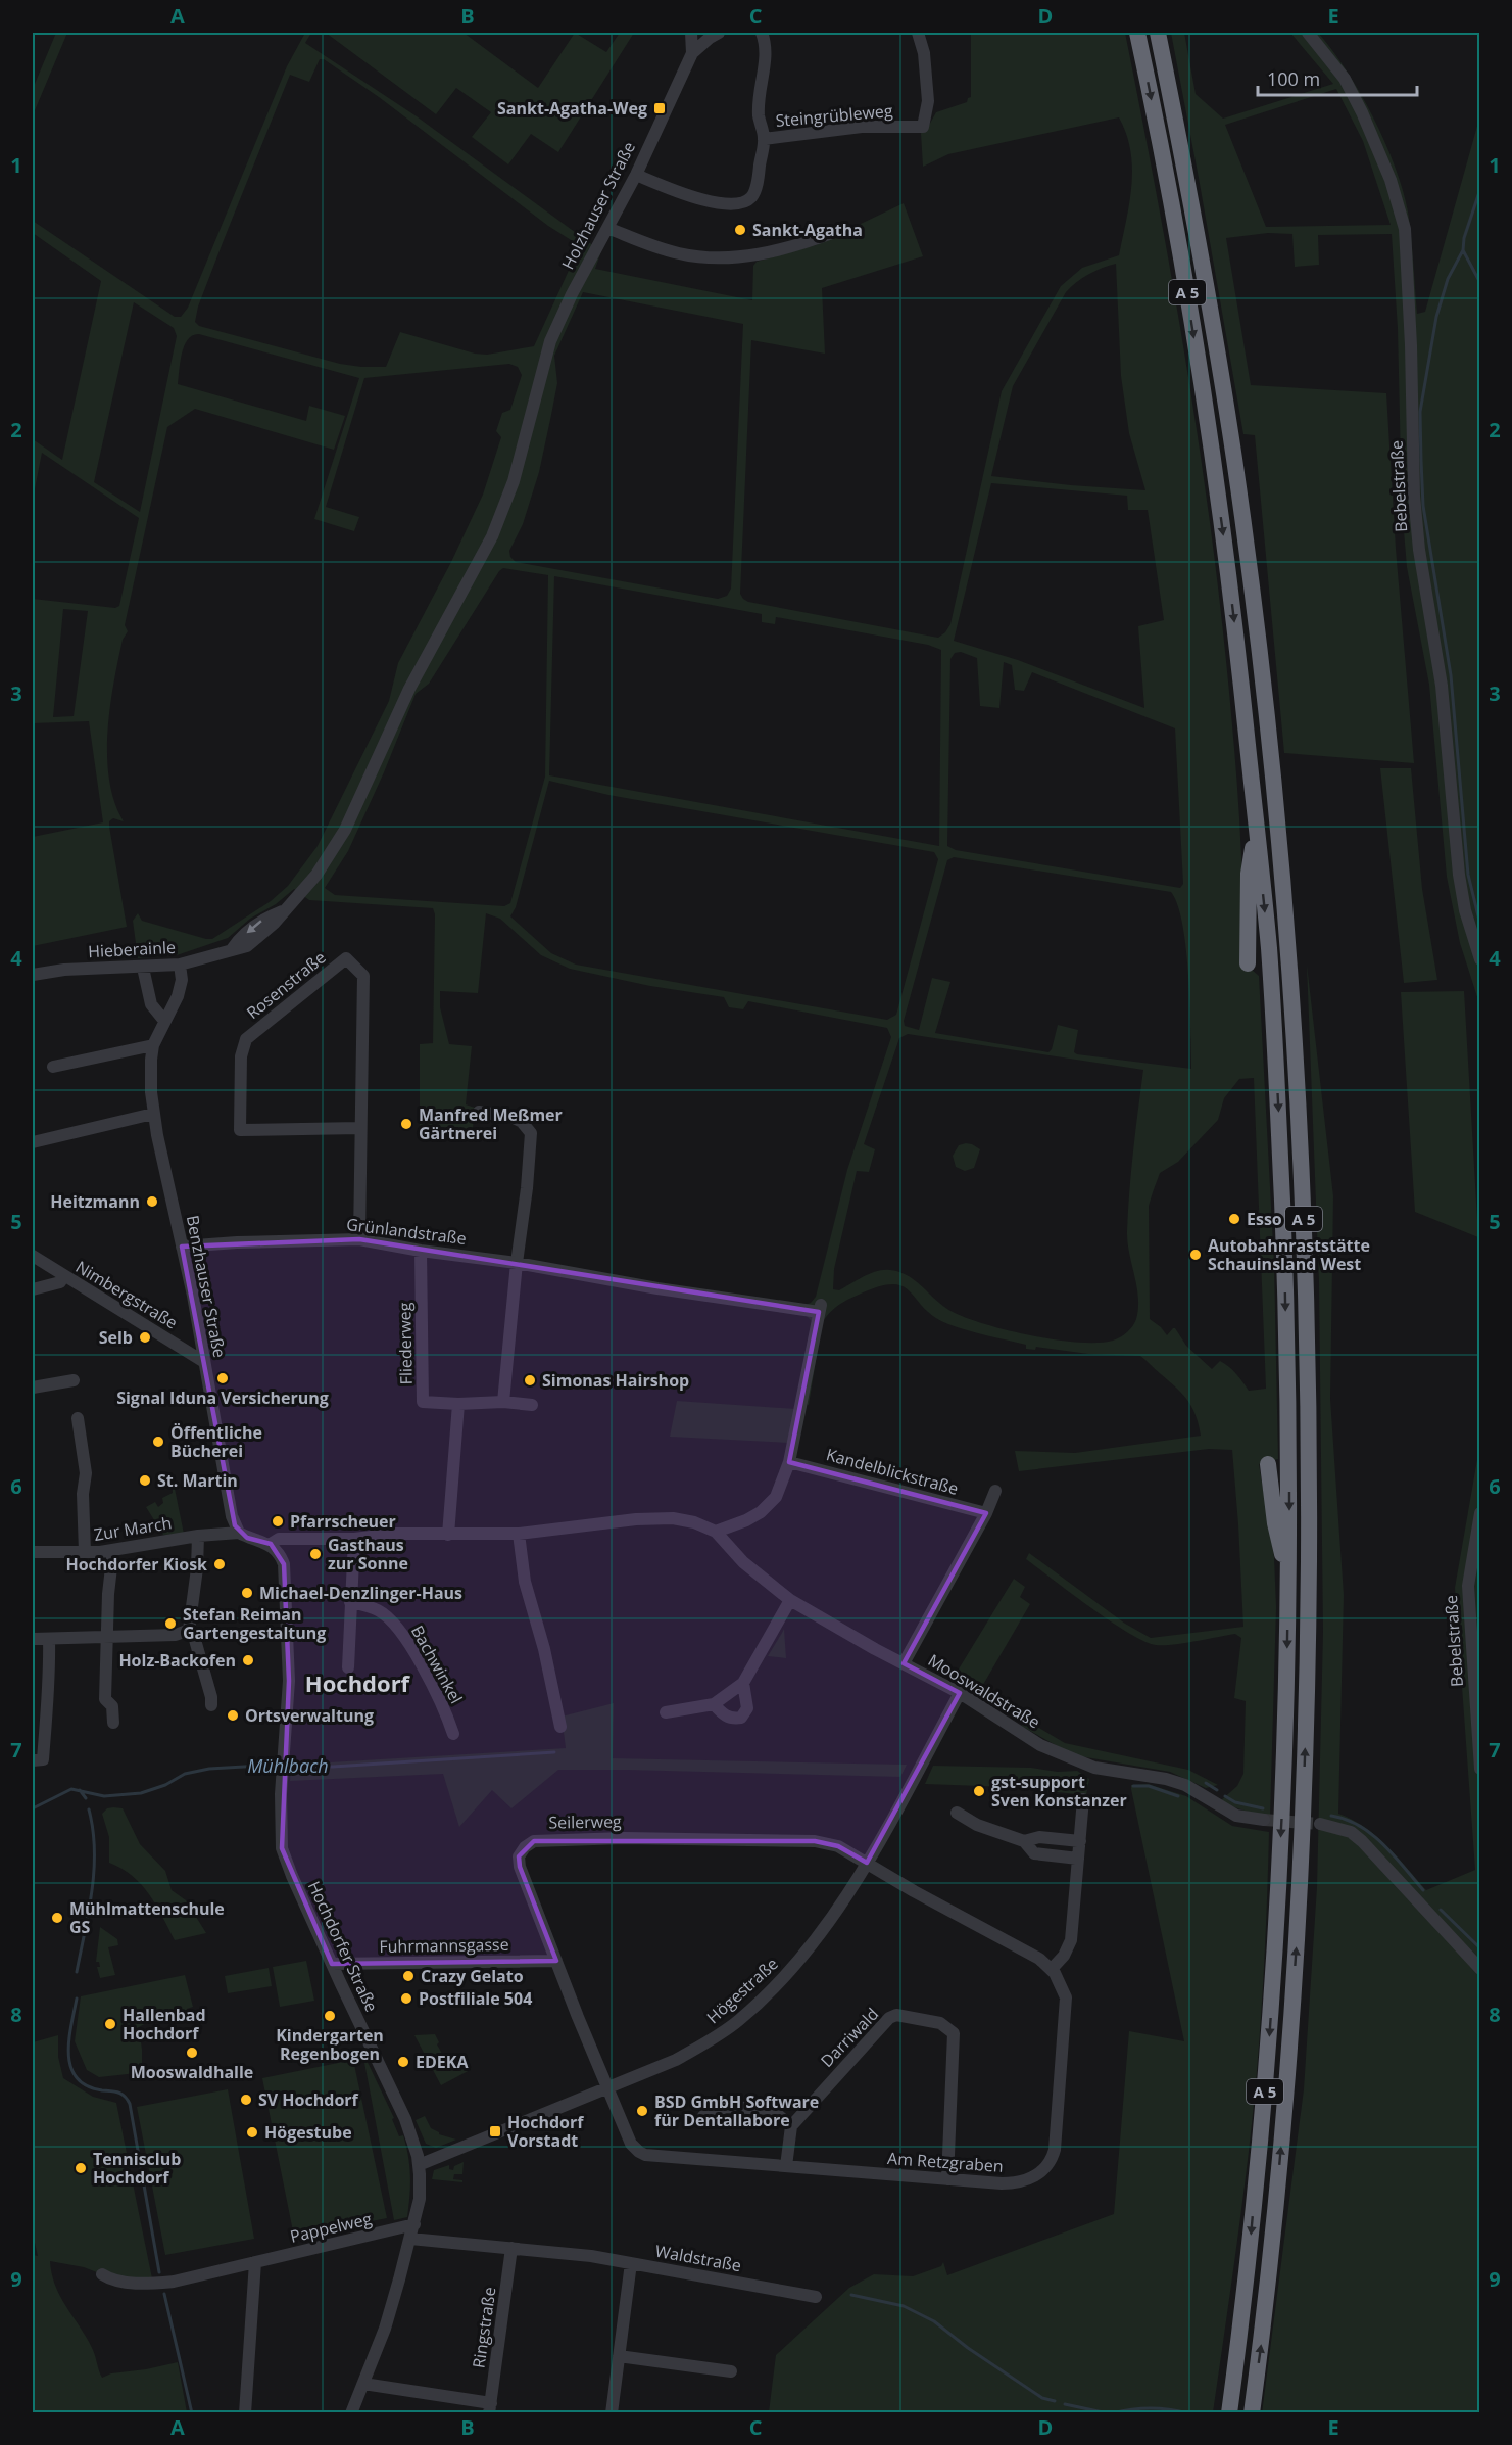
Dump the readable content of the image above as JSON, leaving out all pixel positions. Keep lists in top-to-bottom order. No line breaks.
{"streets":{"highway":["A 5"],"street":["Steingrübleweg","Holzhauser Straße","Bebelstraße","Hieberainle","Rosenstraße","Grünlandstraße","Benzhauser Straße","Nimbergstraße","Fliederweg","Kandelblickstraße","Zur March","Bachwinkel","Mooswaldstraße","Seilerweg","Fuhrmannsgasse","Hochdorfer Straße","Högestraße","Darriwald","Am Retzgraben","Pappelweg","Waldstraße","Ringstraße"]},"crossings":[["Holzhauser Straße","Hieberainle"],["Hieberainle","Benzhauser Straße"],["Rosenstraße","Grünlandstraße"],["Grünlandstraße","Benzhauser Straße"],["Grünlandstraße","Fliederweg"],["Grünlandstraße","Kandelblickstraße"],["Benzhauser Straße","Nimbergstraße"],["Benzhauser Straße","Zur March"],["Mooswaldstraße","Hochdorfer Straße"],["Mooswaldstraße","Högestraße"],["Seilerweg","Fuhrmannsgasse"],["Seilerweg","Högestraße"],["Seilerweg","Am Retzgraben"],["Fuhrmannsgasse","Hochdorfer Straße"],["Hochdorfer Straße","Högestraße"],["Hochdorfer Straße","Pappelweg"],["Högestraße","Am Retzgraben"],["Darriwald","Am Retzgraben"]],"districts":["Hochdorf"],"water":["Mühlbach"],"places":{"transit":["Sankt-Agatha-Weg","Hochdorf Vorstadt"],"other":["Sankt-Agatha","Manfred Meßmer Gärtnerei","Heitzmann","Esso","Autobahnraststätte Schauinsland West","Selb","Signal Iduna Versicherung","Simonas Hairshop","Öffentliche Bücherei","St. Martin","Pfarrscheuer","Gasthaus zur Sonne","Hochdorfer Kiosk","Michael-Denzlinger-Haus","Stefan Reiman Gartengestaltung","Holz-Backofen","Ortsverwaltung","gst-support Sven Konstanzer","Mühlmattenschule GS","Crazy Gelato","Postfiliale 504","Kindergarten Regenbogen","Hallenbad Hochdorf","Mooswaldhalle","EDEKA","SV Hochdorf","BSD GmbH Software für Dentallabore","Högestube","Tennisclub Hochdorf"]},"scale_bar":"100 m","grid":{"columns":["A","B","C","D","E"],"rows":["1","2","3","4","5","6","7","8","9"]}}
